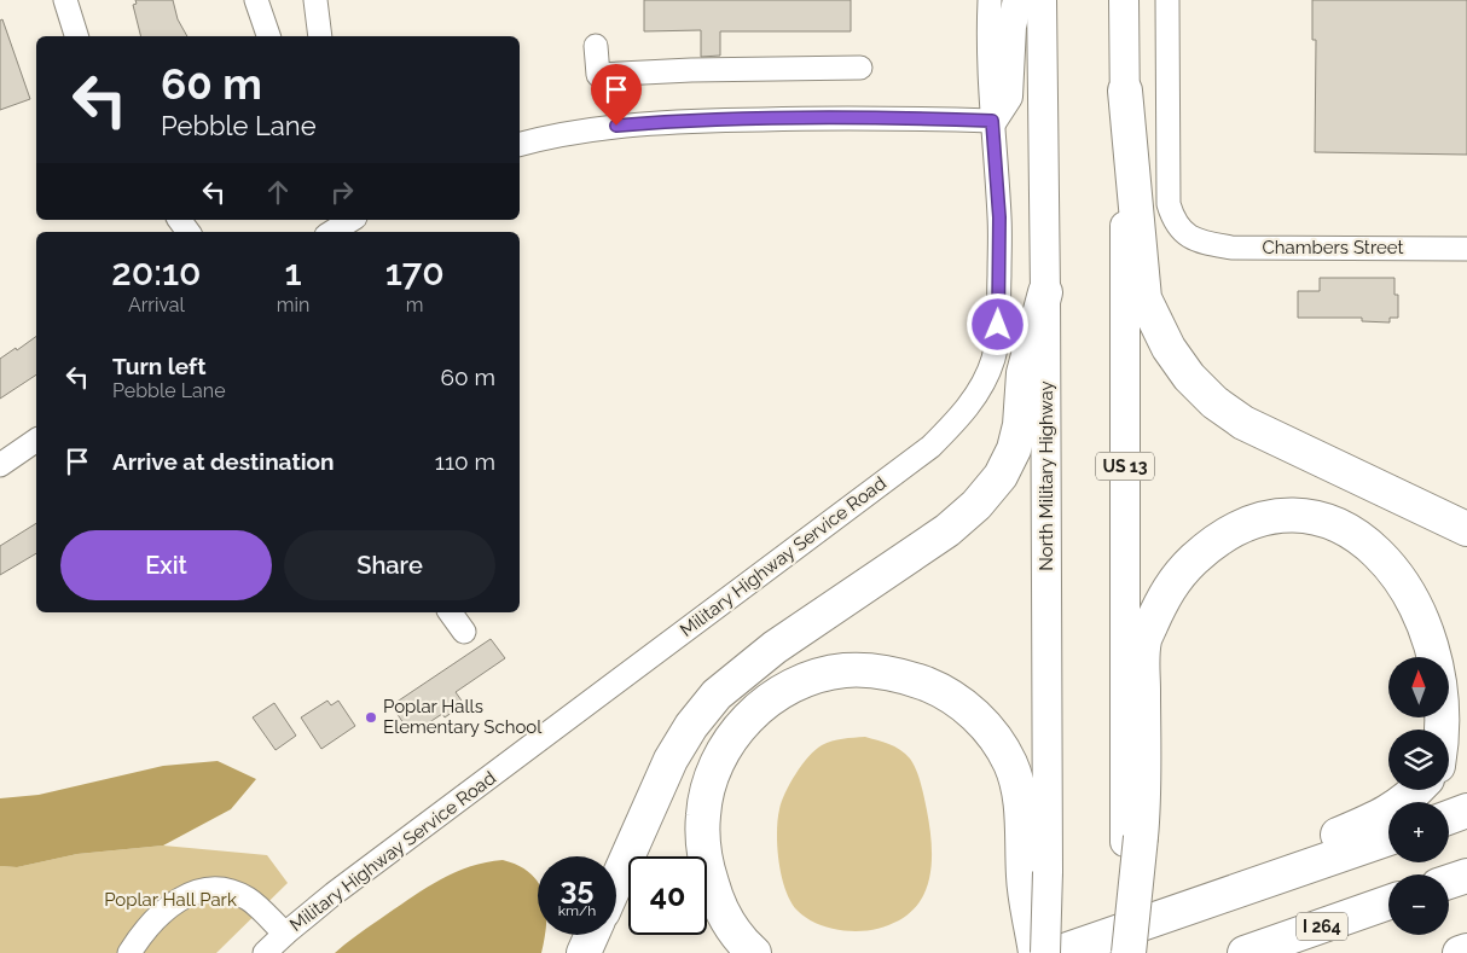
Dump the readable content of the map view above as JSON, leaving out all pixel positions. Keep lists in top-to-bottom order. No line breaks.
{"streets":{"highway":["I 264"],"main road":["US 13","North Military Highway"],"street":["Chambers Street","Military Highway Service Road"]},"parks":["Poplar Hall Park"],"places":["Poplar Halls Elementary School"],"north":"top","page":{"turn":["60 m","Pebble Lane"],"eta":["20:10","Arrival","1","min","170","m"],"list":[{"name":"Turn left","note":"Pebble Lane","value":"60 m"},{"name":"Arrive at destination","value":"110 m"}],"buttons":["Exit","Share"],"map_buttons":["+","−"],"speed":"35 km/h","limit":"40"}}
